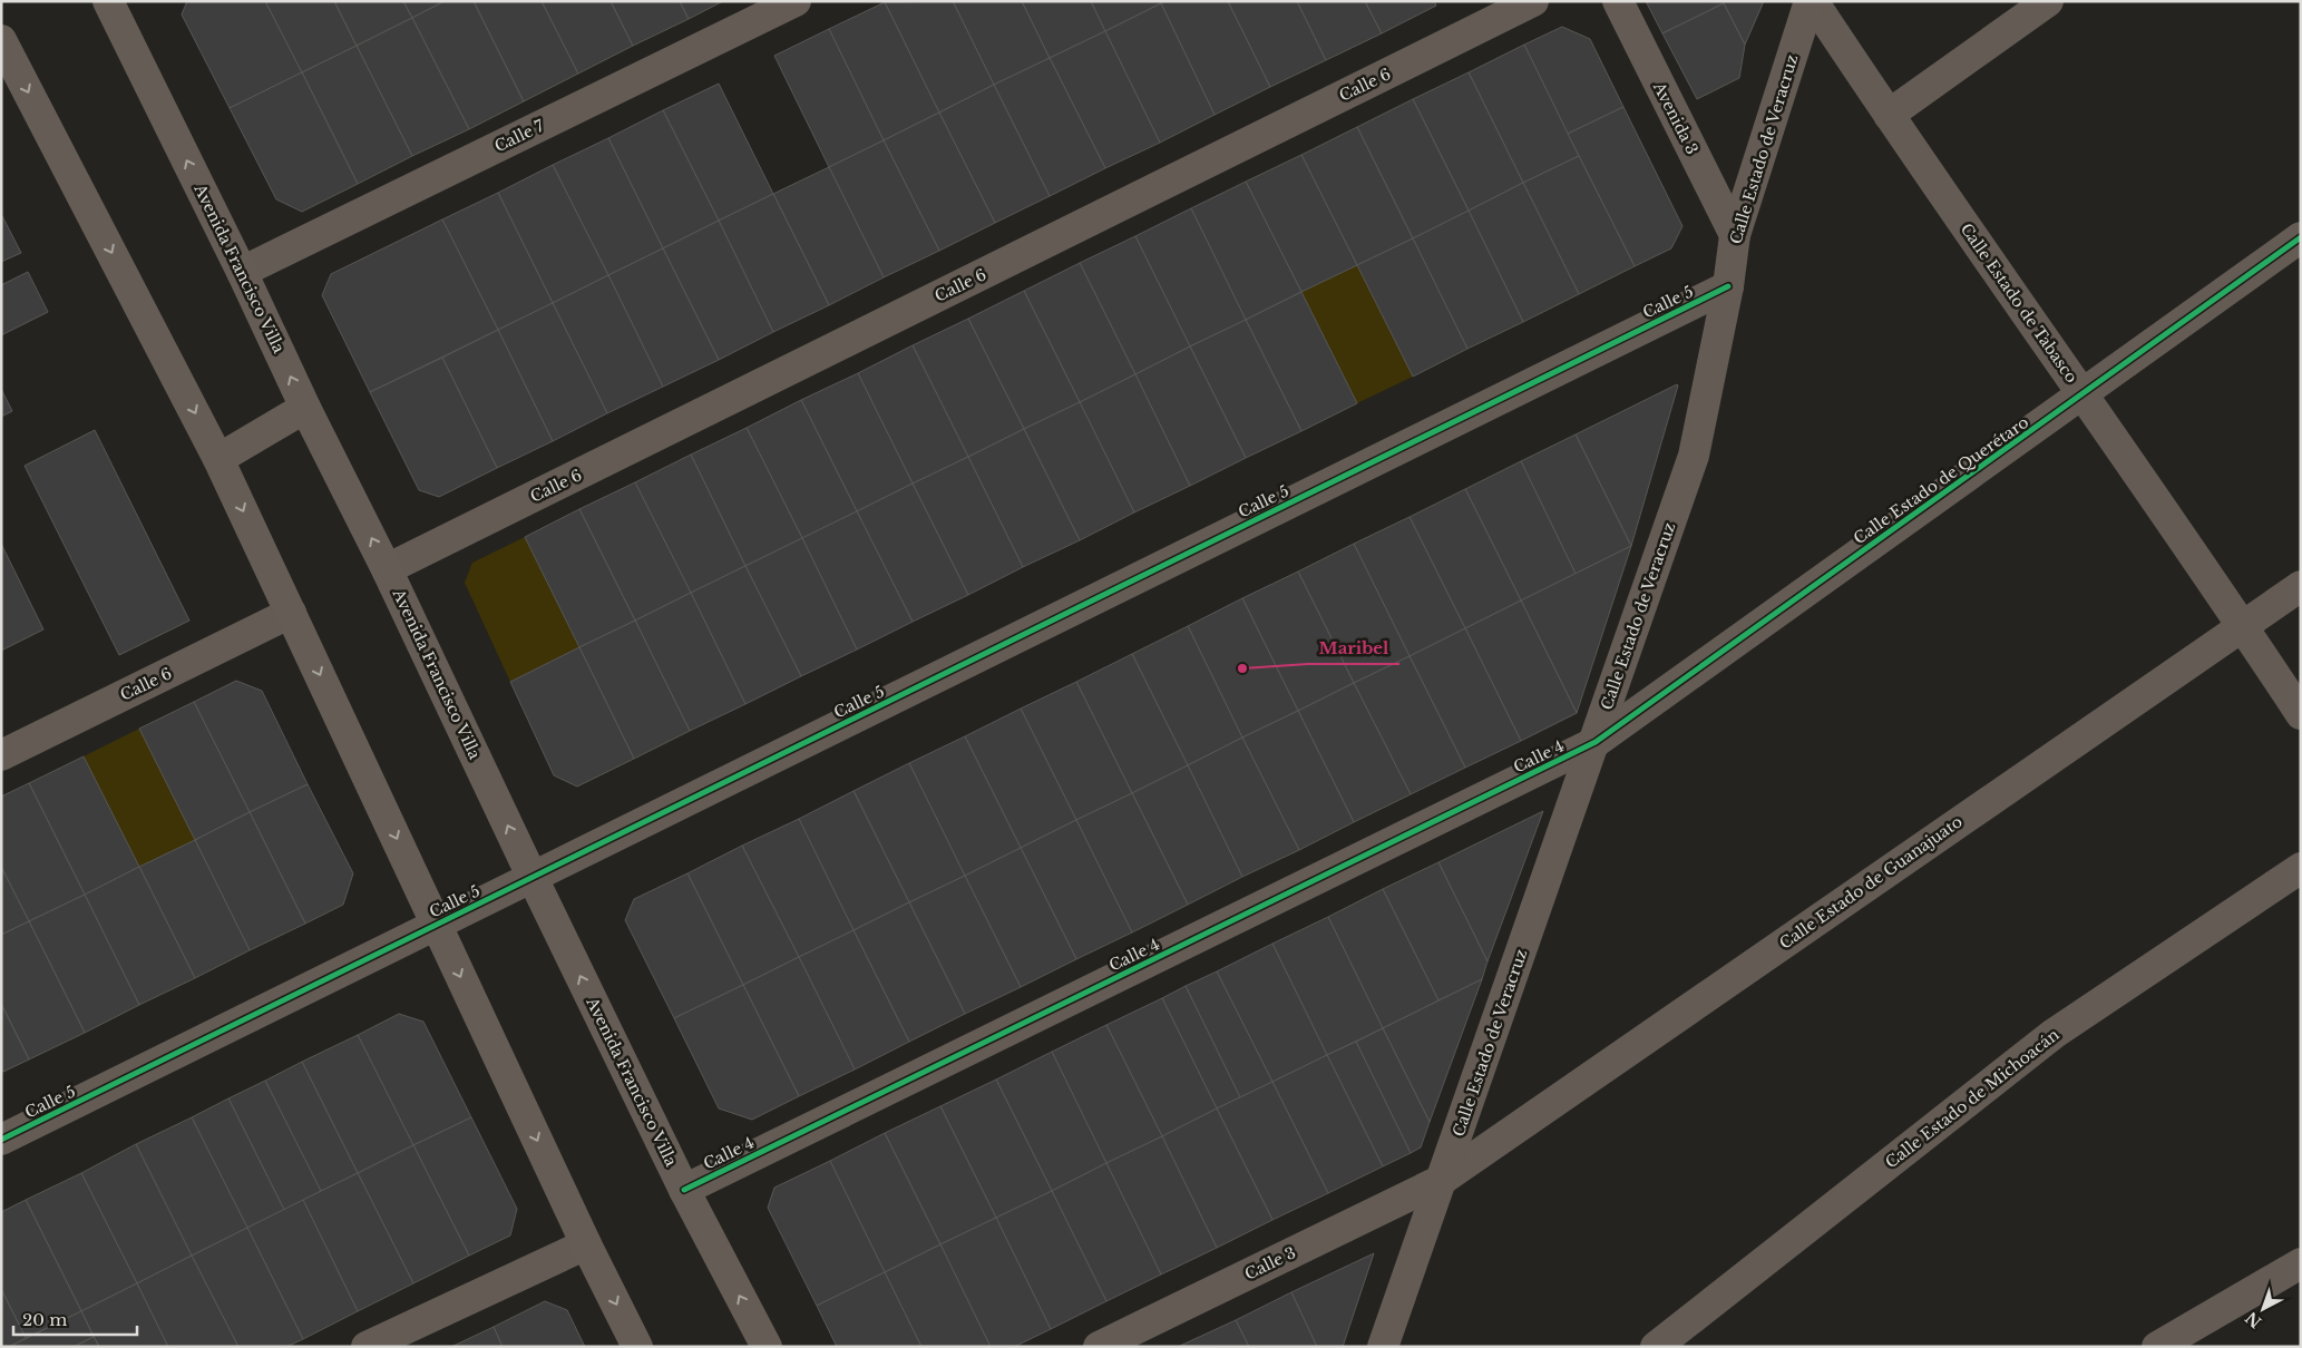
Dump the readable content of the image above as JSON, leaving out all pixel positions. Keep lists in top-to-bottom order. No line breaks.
{"streets":{"main road":["Avenida Francisco Villa"],"street":["Calle 6","Avenida 3","Calle 7","Calle Estado de Veracruz","Calle 5","Calle Estado de Tabasco","Calle Estado de Querétaro","Calle 4","Calle Estado de Guanajuato","Calle Estado de Michoacán","Calle 3"]},"crossings":[["Calle 6","Avenida Francisco Villa"],["Avenida 3","Calle Estado de Veracruz"],["Calle 7","Avenida Francisco Villa"],["Calle Estado de Veracruz","Calle 5"],["Calle Estado de Veracruz","Calle Estado de Tabasco"],["Calle Estado de Veracruz","Calle Estado de Querétaro"],["Calle Estado de Veracruz","Calle 4"],["Calle Estado de Veracruz","Calle Estado de Guanajuato"],["Calle Estado de Veracruz","Calle 3"],["Avenida Francisco Villa","Calle 5"],["Avenida Francisco Villa","Calle 4"],["Calle Estado de Tabasco","Calle Estado de Querétaro"],["Calle Estado de Tabasco","Calle Estado de Guanajuato"],["Calle Estado de Querétaro","Calle 4"],["Calle Estado de Guanajuato","Calle 3"]],"places":["Maribel"],"scale_bar":"20 m","north":"bottom left"}
